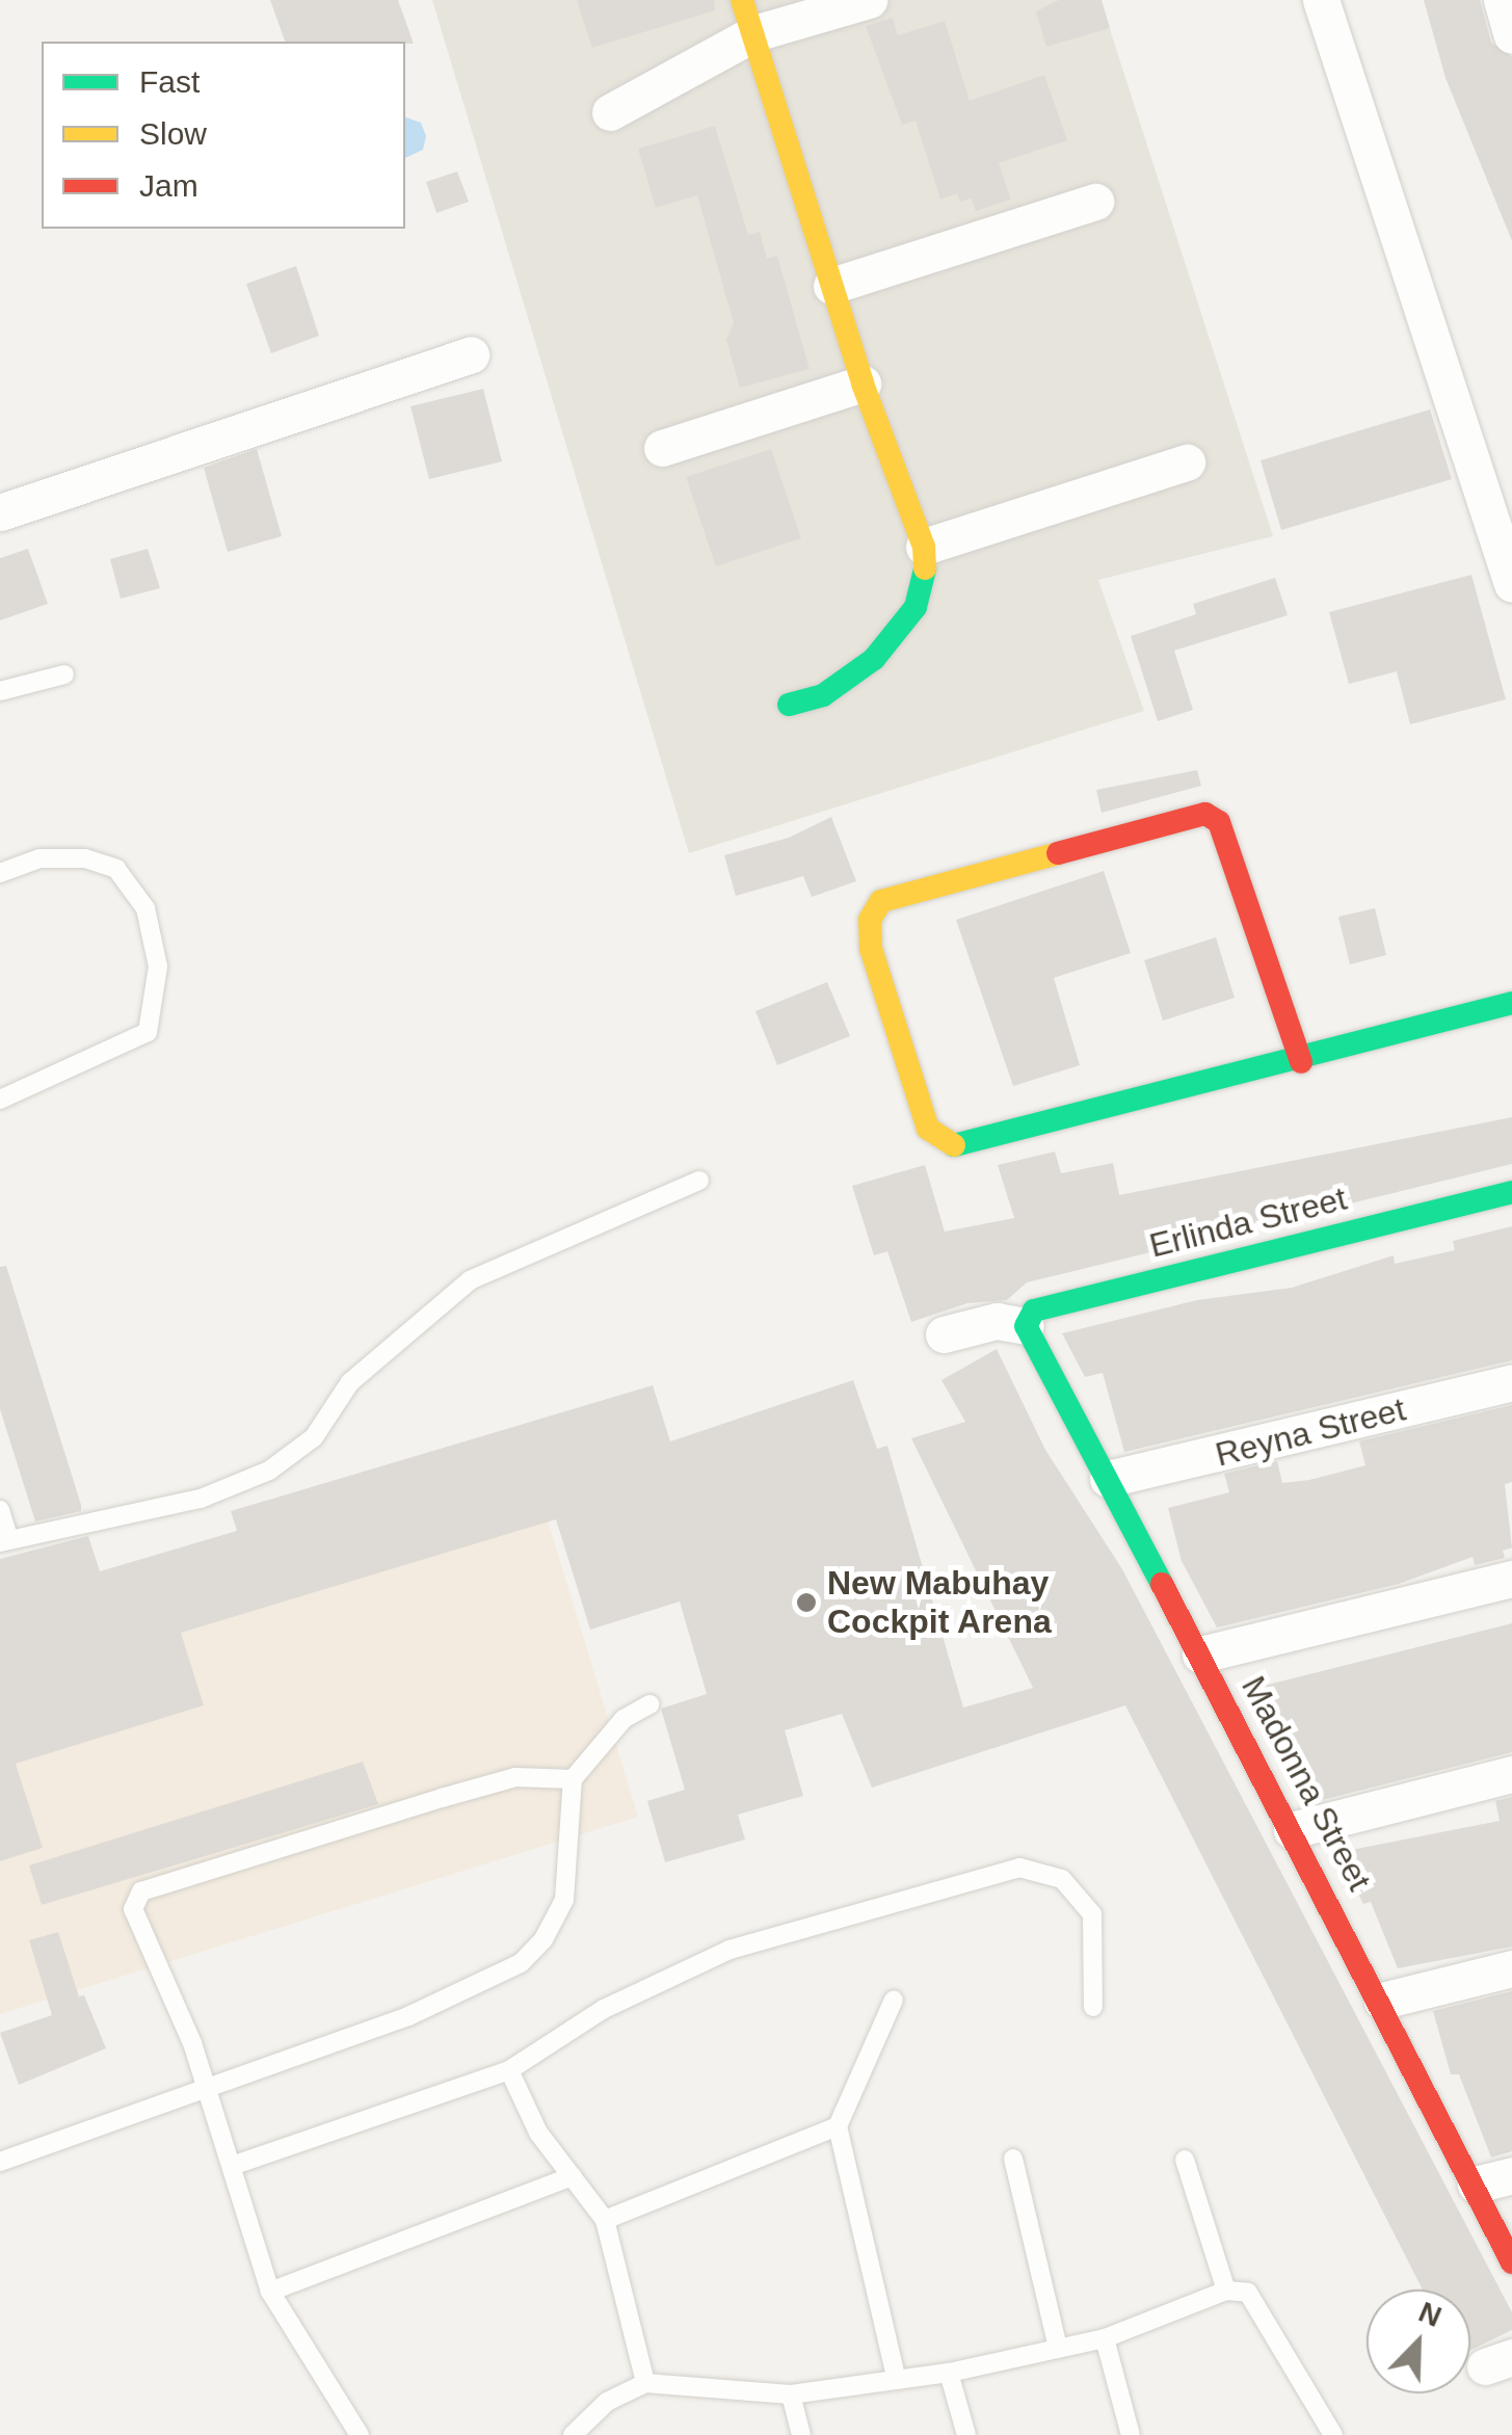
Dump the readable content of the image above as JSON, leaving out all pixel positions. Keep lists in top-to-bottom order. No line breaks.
{"streets":{"street":["Erlinda Street","Reyna Street","Madonna Street"]},"crossings":[["Erlinda Street","Madonna Street"],["Reyna Street","Madonna Street"]],"places":["New Mabuhay Cockpit Arena"],"legend":["Fast","Slow","Jam"],"north":"top right"}
